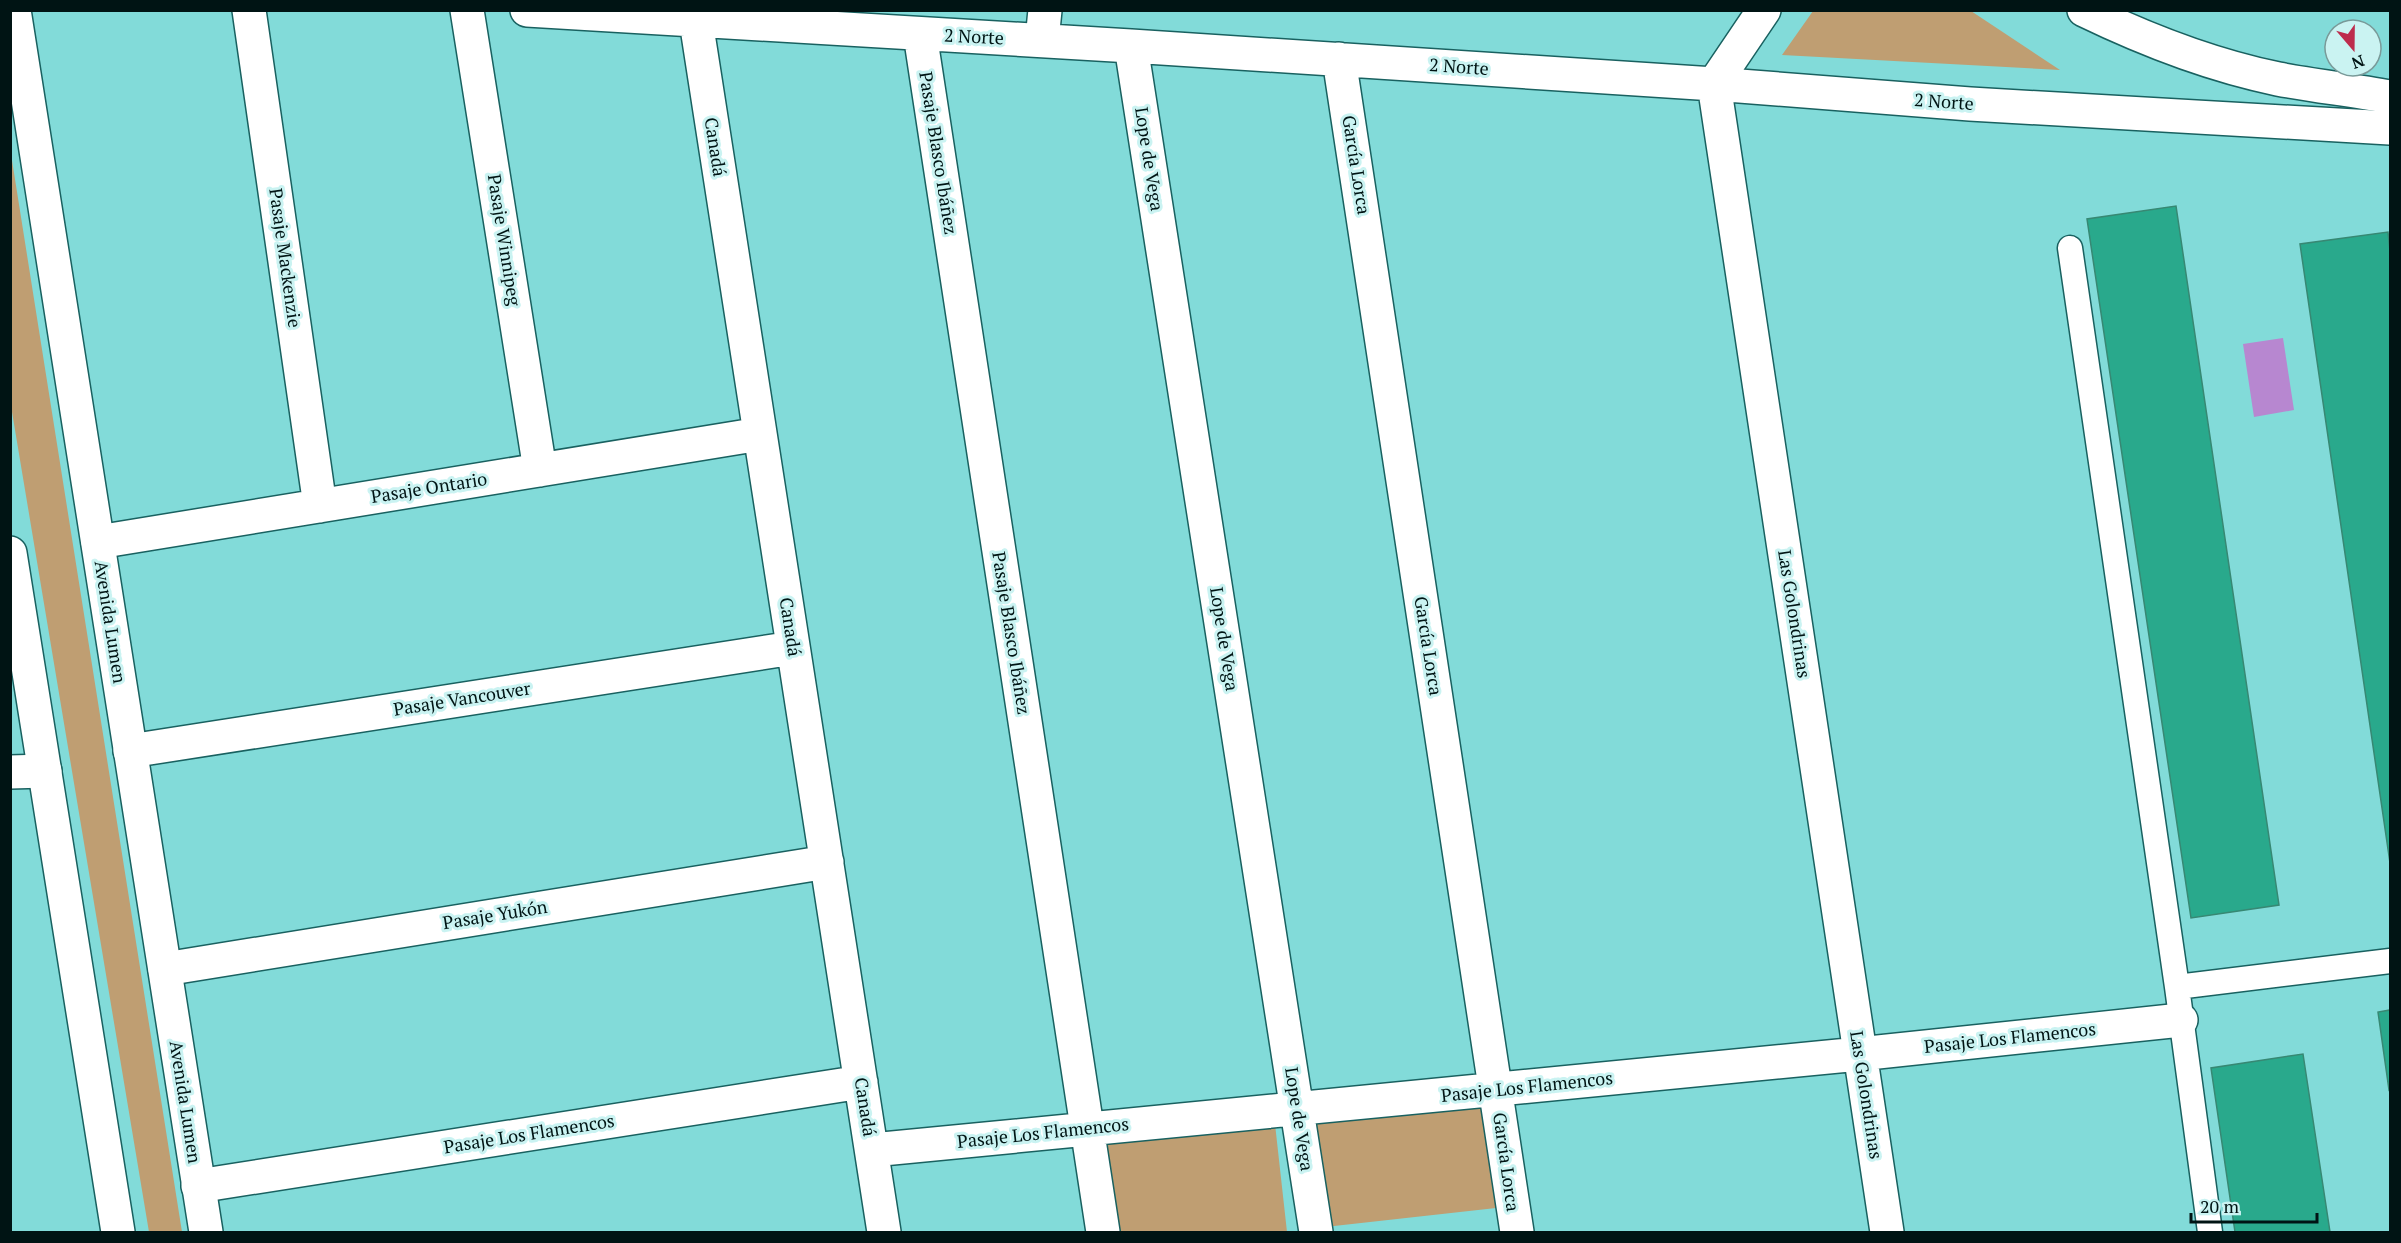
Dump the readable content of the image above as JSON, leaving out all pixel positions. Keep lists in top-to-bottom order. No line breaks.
{"streets":{"street":["2 Norte","Canadá","Pasaje Blasco Ibáñez","Lope de Vega","García Lorca","Pasaje Winnipeg","Pasaje Mackenzie","Pasaje Ontario","Las Golondrinas","Avenida Lumen","Pasaje Vancouver","Pasaje Yukón","Pasaje Los Flamencos"]},"crossings":[["2 Norte","Canadá"],["2 Norte","Pasaje Blasco Ibáñez"],["2 Norte","Lope de Vega"],["2 Norte","García Lorca"],["2 Norte","Las Golondrinas"],["Canadá","Pasaje Ontario"],["Canadá","Pasaje Vancouver"],["Canadá","Pasaje Yukón"],["Canadá","Pasaje Los Flamencos"],["Pasaje Blasco Ibáñez","Pasaje Los Flamencos"],["Lope de Vega","Pasaje Los Flamencos"],["García Lorca","Pasaje Los Flamencos"],["Pasaje Winnipeg","Pasaje Ontario"],["Pasaje Mackenzie","Pasaje Ontario"],["Pasaje Ontario","Avenida Lumen"],["Las Golondrinas","Pasaje Los Flamencos"],["Avenida Lumen","Pasaje Vancouver"],["Avenida Lumen","Pasaje Yukón"],["Avenida Lumen","Pasaje Los Flamencos"]],"scale_bar":"20 m","north":"bottom"}
